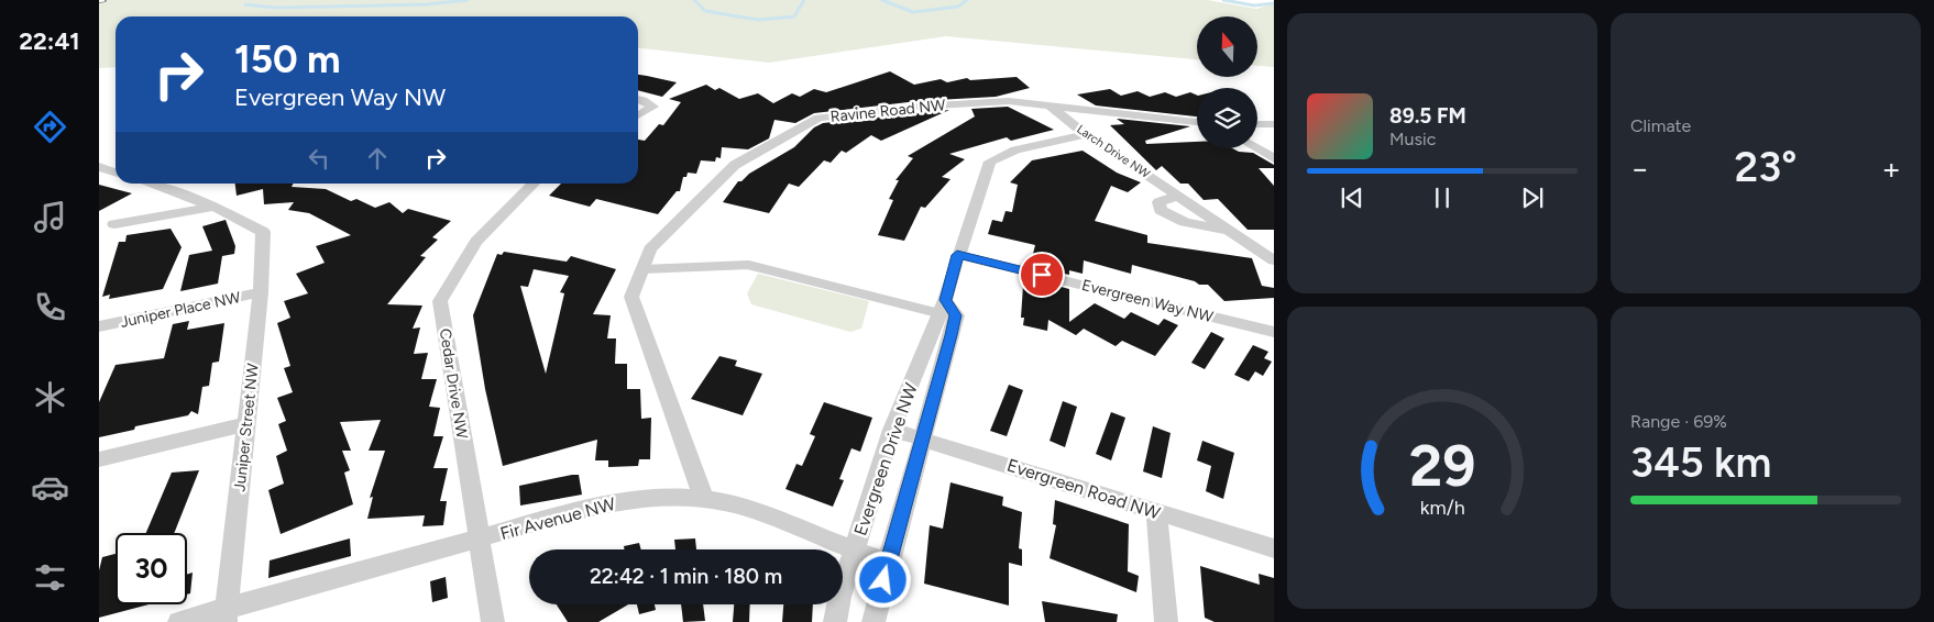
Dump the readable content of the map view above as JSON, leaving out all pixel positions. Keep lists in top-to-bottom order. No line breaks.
{"streets":{"street":["Ravine Road NW","Larch Drive NW","Evergreen Way NW","Juniper Place NW","Cedar Drive NW","Juniper Street NW","Evergreen Drive NW","Evergreen Road NW","Fir Avenue NW"]},"crossings":[["Ravine Road NW","Larch Drive NW"],["Ravine Road NW","Fir Avenue NW"],["Larch Drive NW","Evergreen Drive NW"],["Evergreen Way NW","Evergreen Drive NW"],["Juniper Place NW","Juniper Street NW"],["Cedar Drive NW","Fir Avenue NW"],["Juniper Street NW","Fir Avenue NW"],["Evergreen Drive NW","Evergreen Road NW"],["Evergreen Drive NW","Fir Avenue NW"]],"north":"top","page":{"tabs":"22:41","tile":["Climate",["Range · 69%","345 km"]],"turn":["150 m","Evergreen Way NW"],"song":["89.5 FM","Music"],"heat":["−","23°","+"],"limit":"30","trip":"22:42 · 1 min · 180 m","gauge":["29","km/h"]}}
